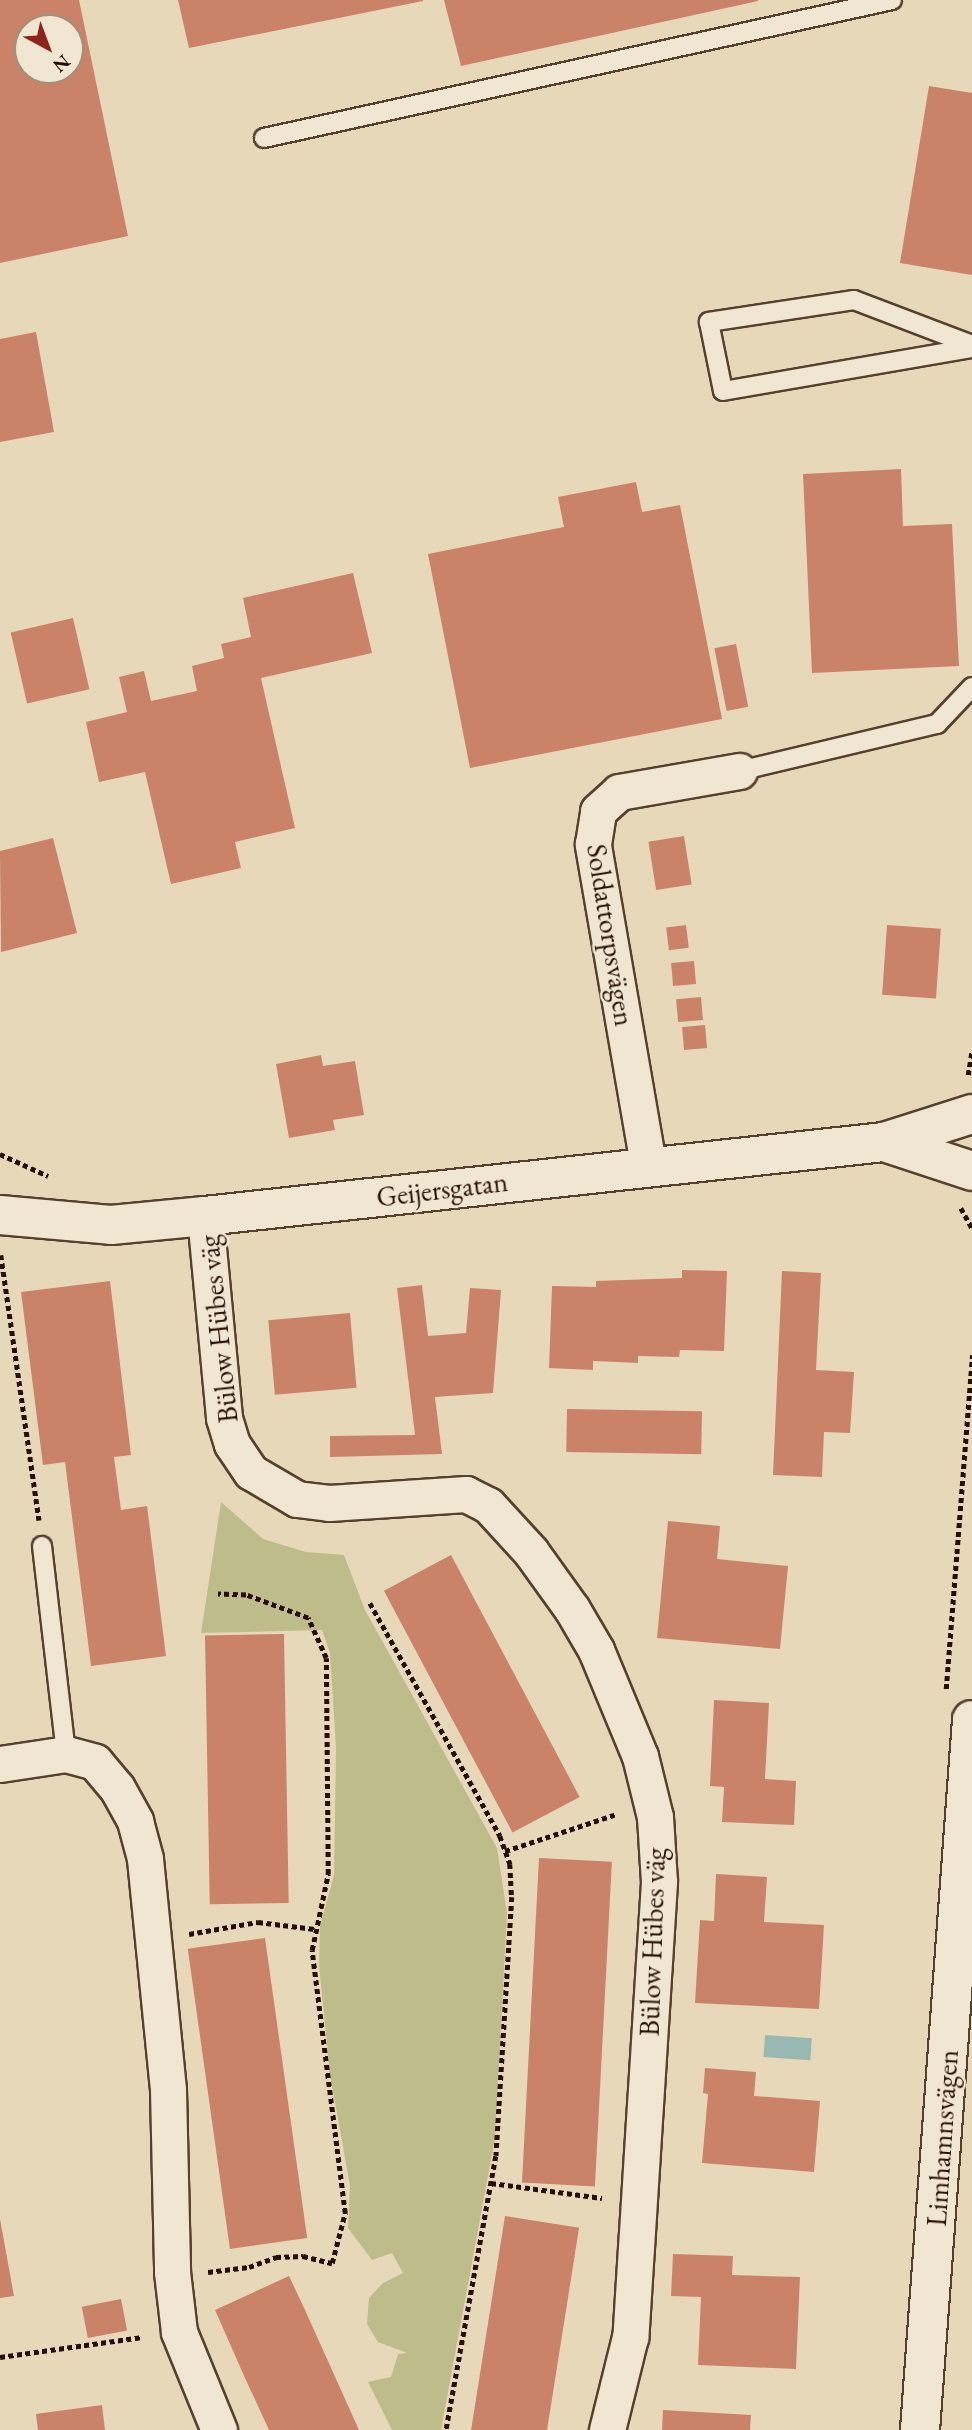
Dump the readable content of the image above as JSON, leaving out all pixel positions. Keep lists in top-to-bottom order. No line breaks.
{"streets":{"street":["Soldattorpsvägen","Geijersgatan","Bülow Hübes väg","Limhamnsvägen"]},"crossings":[["Soldattorpsvägen","Geijersgatan"],["Geijersgatan","Bülow Hübes väg"]],"north":"bottom right"}
